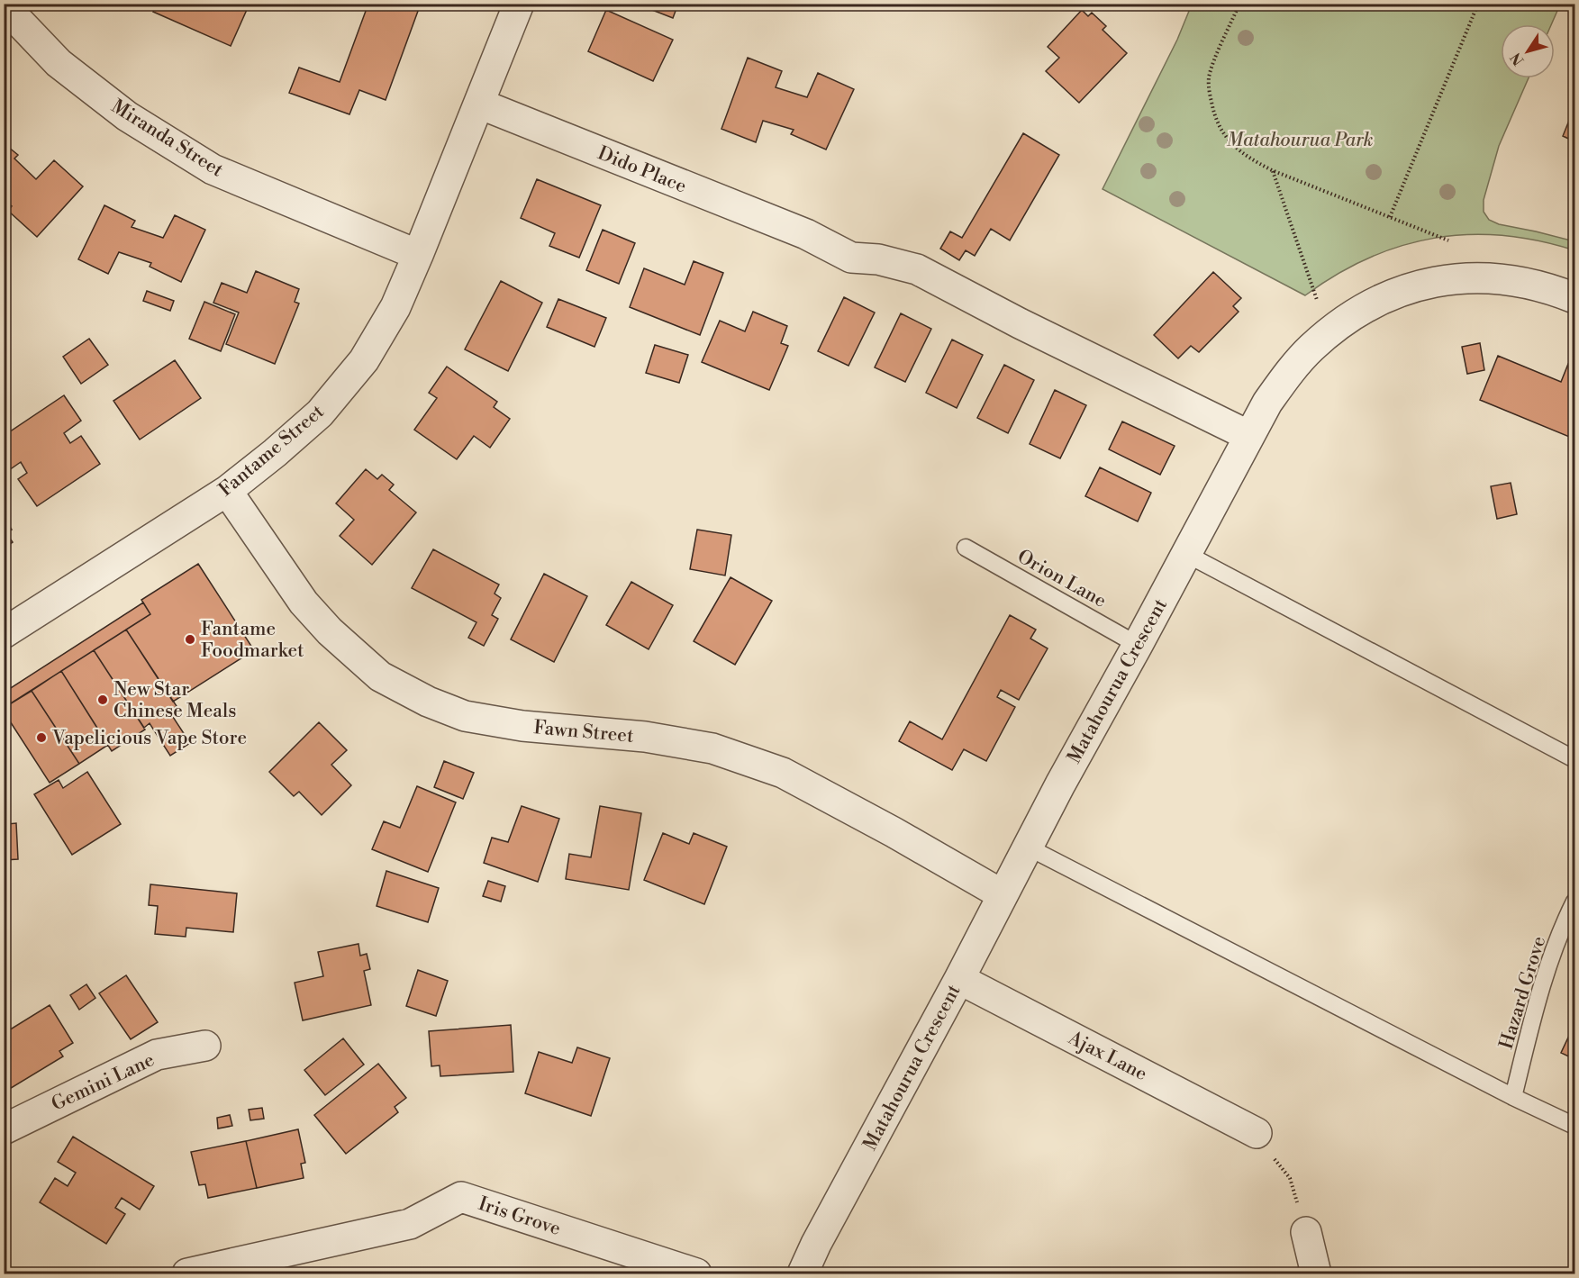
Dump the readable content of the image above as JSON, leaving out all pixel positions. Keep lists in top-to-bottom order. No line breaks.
{"streets":{"street":["Miranda Street","Dido Place","Fantame Street","Matahourua Crescent","Fawn Street","Ajax Lane","Gemini Lane","Iris Grove"],"lane":["Orion Lane","Hazard Grove"]},"crossings":[["Miranda Street","Fantame Street"],["Dido Place","Fantame Street"],["Dido Place","Matahourua Crescent"],["Fantame Street","Fawn Street"],["Orion Lane","Matahourua Crescent"],["Matahourua Crescent","Fawn Street"],["Matahourua Crescent","Ajax Lane"]],"parks":["Matahourua Park"],"places":["Fantame Foodmarket","New Star Chinese Meals","Vapelicious Vape Store"],"north":"bottom left"}
